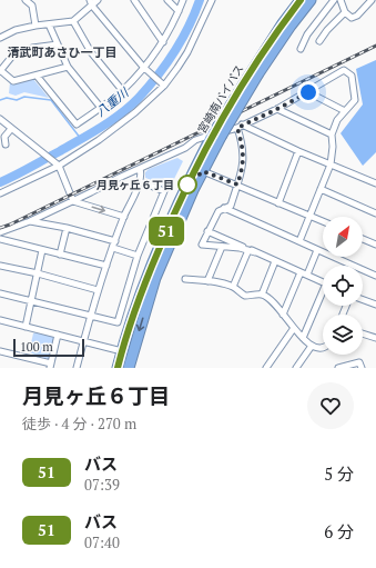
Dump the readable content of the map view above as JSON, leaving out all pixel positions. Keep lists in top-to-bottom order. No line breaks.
{"streets":{"highway":["宮崎南バイパス"]},"districts":["清武町あさひ一丁目"],"water":["八重川"],"places":["月見ヶ丘６丁目"],"lines":["bus line 51"],"scale_bar":"100 m","north":"top right","page":{"on_map":"51","scale":"100 m","heading":["月見ヶ丘６丁目","徒歩 · 4 分 · 270 m"],"list":[{"mark":"51","name":"バス","note":"07:39","value":"5 分"},{"mark":"51","name":"バス","note":"07:40","value":"6 分"}]}}
